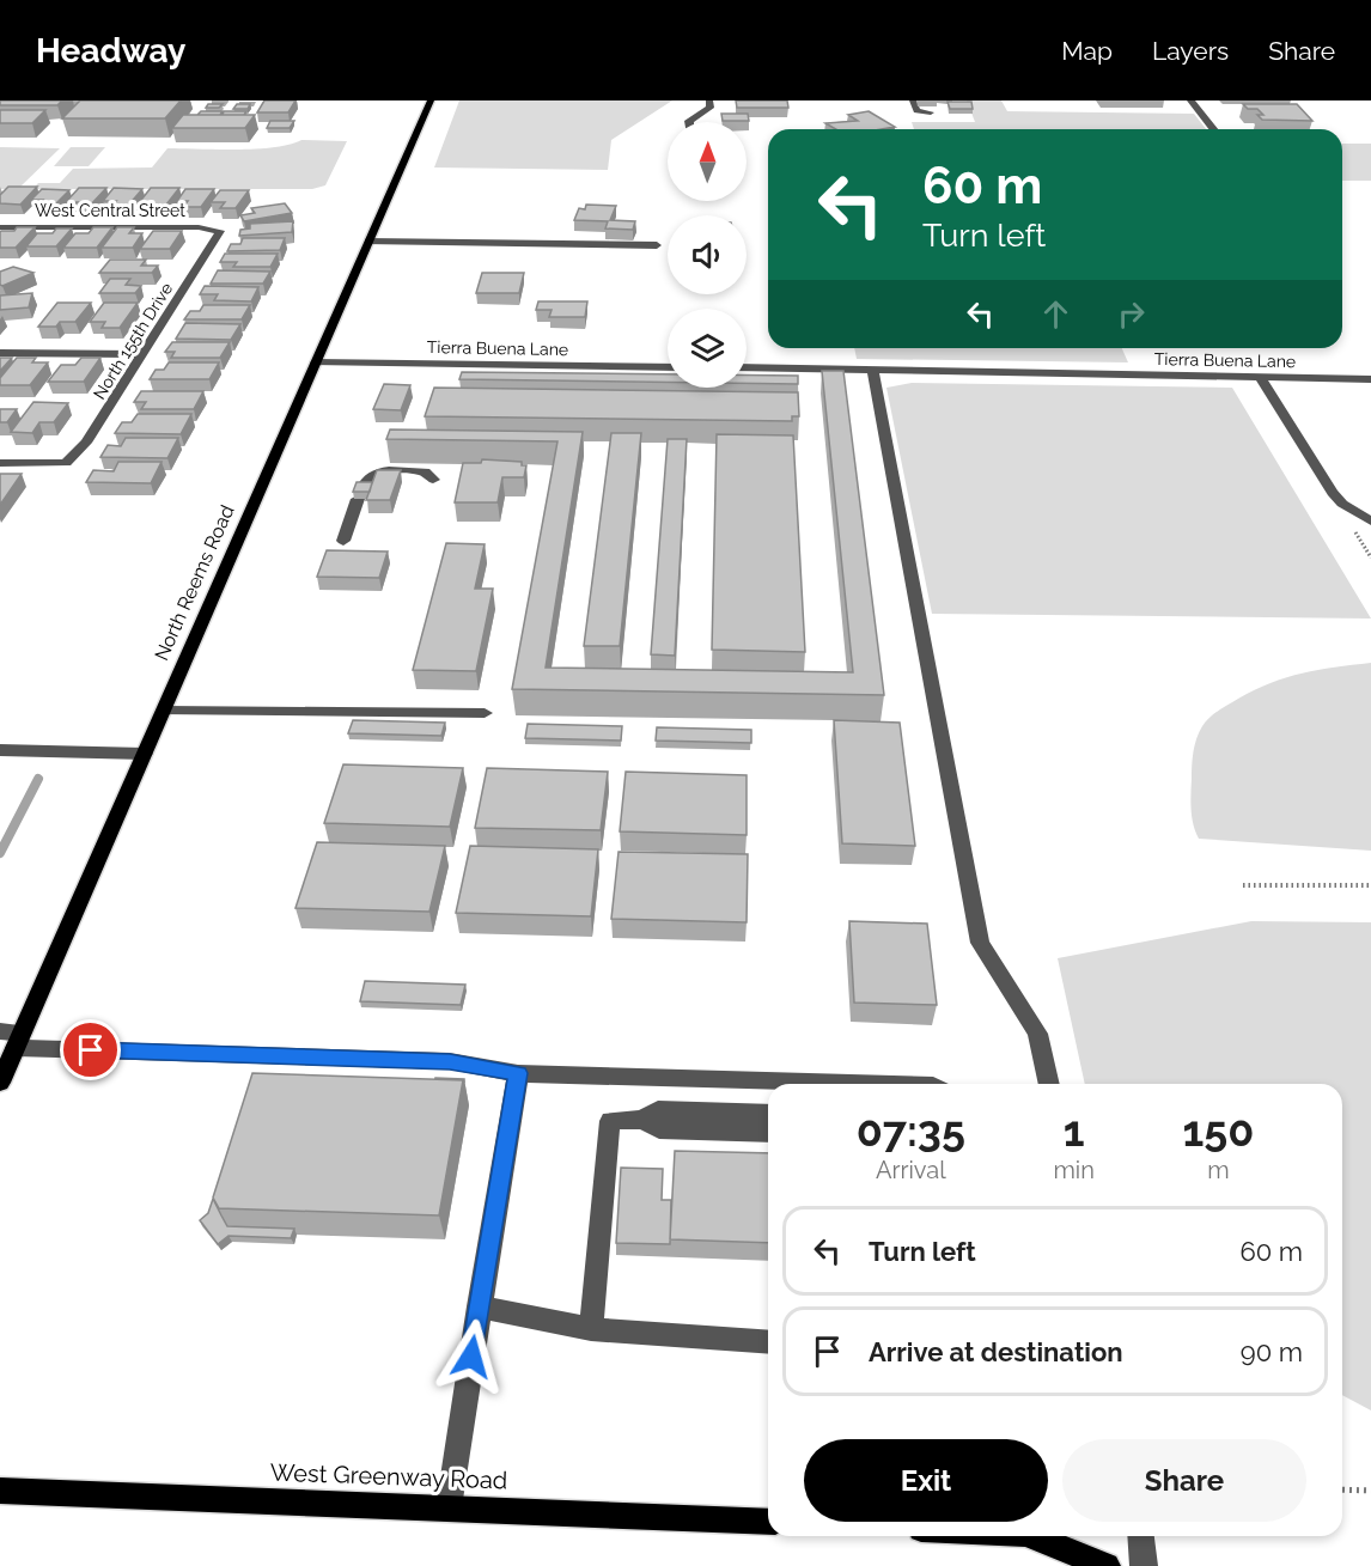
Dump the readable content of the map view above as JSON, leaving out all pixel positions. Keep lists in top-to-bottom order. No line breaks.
{"streets":{"main road":["North Reems Road","West Greenway Road"],"street":["West Central Street","North 155th Drive","Tierra Buena Lane"]},"crossings":[["West Central Street","North 155th Drive"],["Tierra Buena Lane","North Reems Road"]],"north":"top","page":{"header":"Headway","nav":["Map","Layers","Share"],"turn":["60 m","Turn left"],"eta":["07:35","Arrival","1","min","150","m"],"list":[{"name":"Turn left","value":"60 m"},{"name":"Arrive at destination","value":"90 m"}],"buttons":["Exit","Share"]}}
